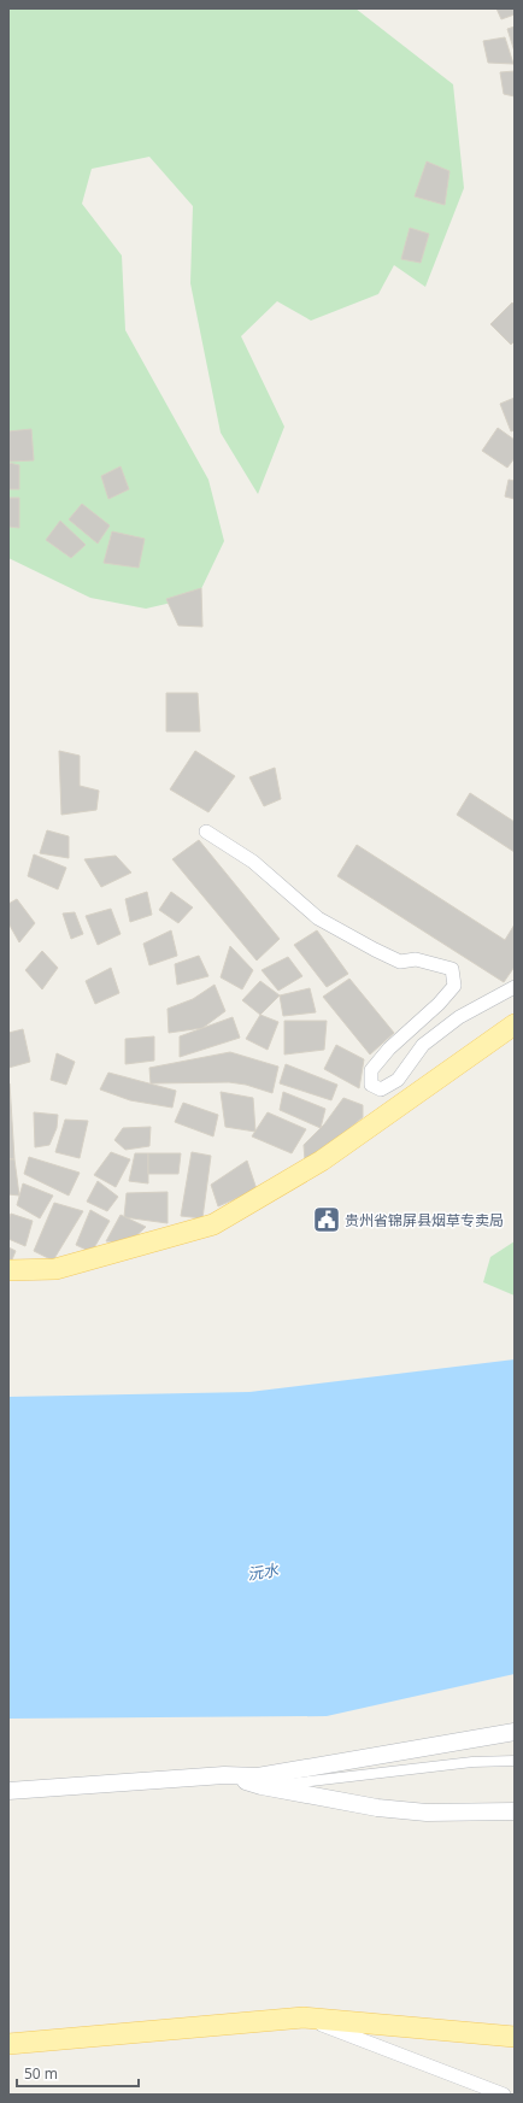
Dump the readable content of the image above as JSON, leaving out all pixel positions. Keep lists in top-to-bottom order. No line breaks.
{"water":["沅水"],"places":{"public building":["贵州省锦屏县烟草专卖局"]},"scale_bar":"50 m"}
